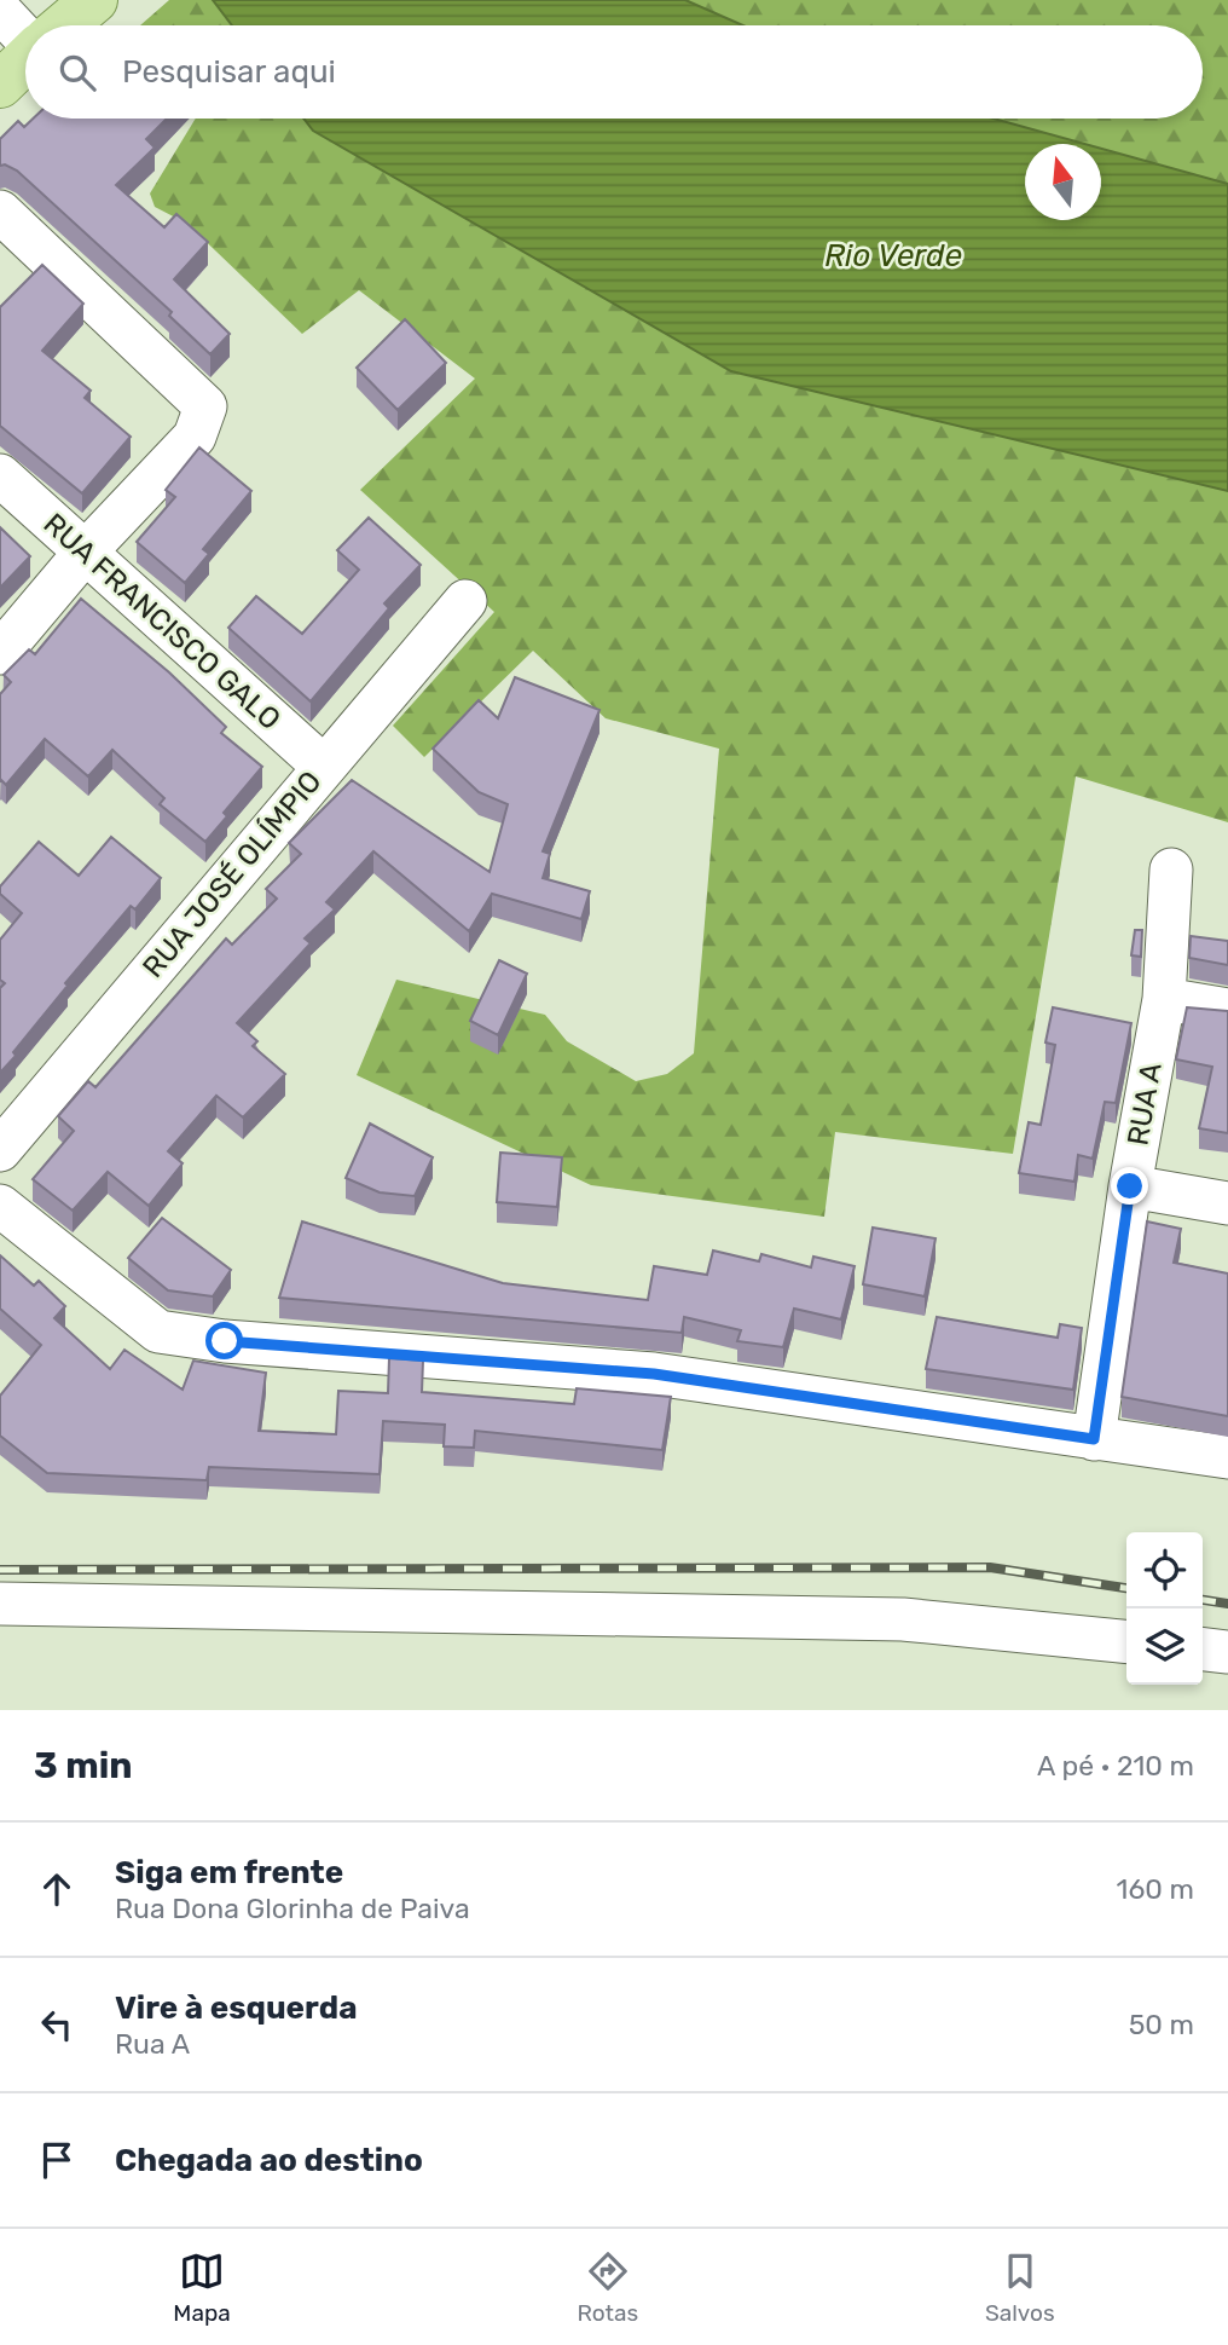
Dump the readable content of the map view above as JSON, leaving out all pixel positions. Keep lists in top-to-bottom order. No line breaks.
{"streets":{"street":["RUA FRANCISCO GALO","RUA JOSÉ OLÍMPIO","RUA A"]},"crossings":[["RUA FRANCISCO GALO","RUA JOSÉ OLÍMPIO"]],"water":["Rio Verde"],"north":"top","page":{"search":"Pesquisar aqui","heading":["3 min","A pé · 210 m"],"list":[["Siga em frente","Rua Dona Glorinha de Paiva","160 m"],["Vire à esquerda","Rua A","50 m"],"Chegada ao destino"],"nav":["Mapa","Rotas","Salvos"]}}
